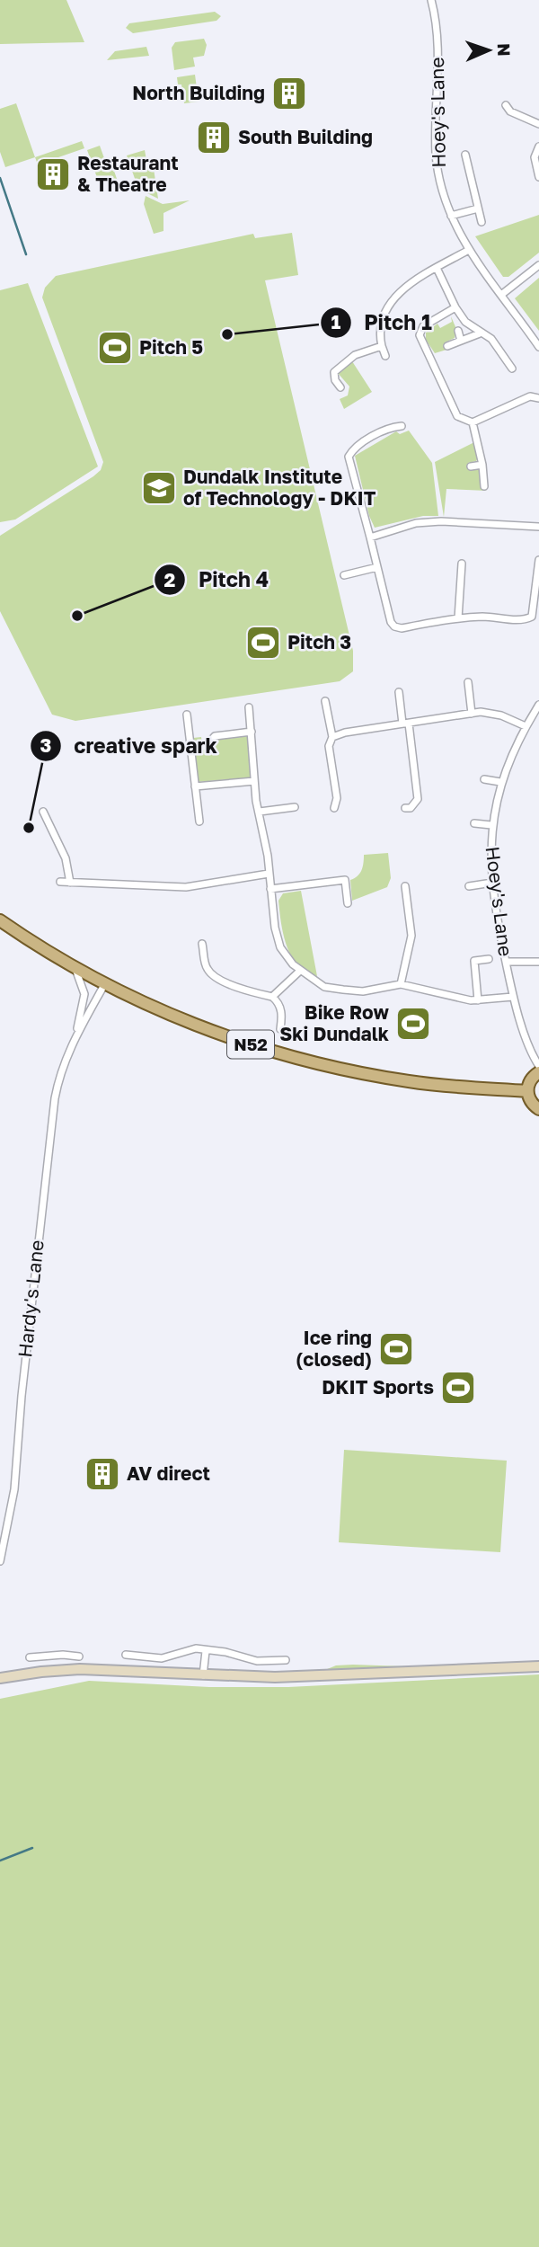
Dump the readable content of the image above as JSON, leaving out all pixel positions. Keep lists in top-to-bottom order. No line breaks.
{"streets":{"main road":["N52"],"street":["Hoey's Lane","Hardy's Lane"]},"crossings":[["N52","Hardy's Lane"]],"places":{"building":["North Building","South Building","Restaurant & Theatre","AV direct"],"other":["Pitch 1","Pitch 4","creative spark"],"sports":["Pitch 5","Pitch 3","Bike Row Ski Dundalk","Ice ring (closed)","DKIT Sports"],"school or university":["Dundalk Institute of Technology - DKIT"]},"north":"right"}
